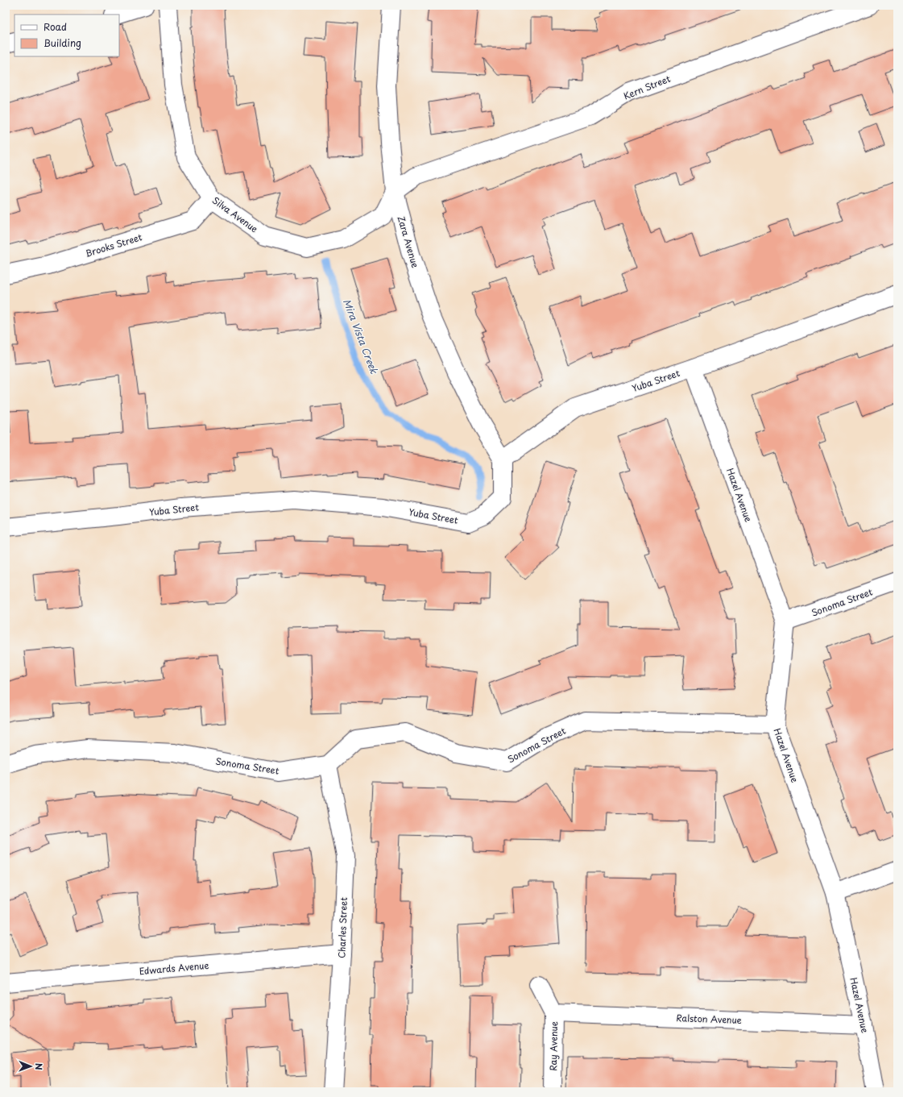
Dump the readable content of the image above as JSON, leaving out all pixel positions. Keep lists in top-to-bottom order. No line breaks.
{"streets":{"street":["Kern Street","Silva Avenue","Zara Avenue","Brooks Street","Yuba Street","Hazel Avenue","Sonoma Street","Charles Street","Edwards Avenue","Ralston Avenue","Ray Avenue"]},"crossings":[["Kern Street","Silva Avenue"],["Kern Street","Zara Avenue"],["Silva Avenue","Zara Avenue"],["Silva Avenue","Brooks Street"],["Zara Avenue","Yuba Street"],["Yuba Street","Hazel Avenue"],["Hazel Avenue","Sonoma Street"],["Hazel Avenue","Ralston Avenue"],["Sonoma Street","Charles Street"],["Charles Street","Edwards Avenue"],["Ralston Avenue","Ray Avenue"]],"water":["Mira Vista Creek"],"legend":["Road","Building"],"north":"right"}
